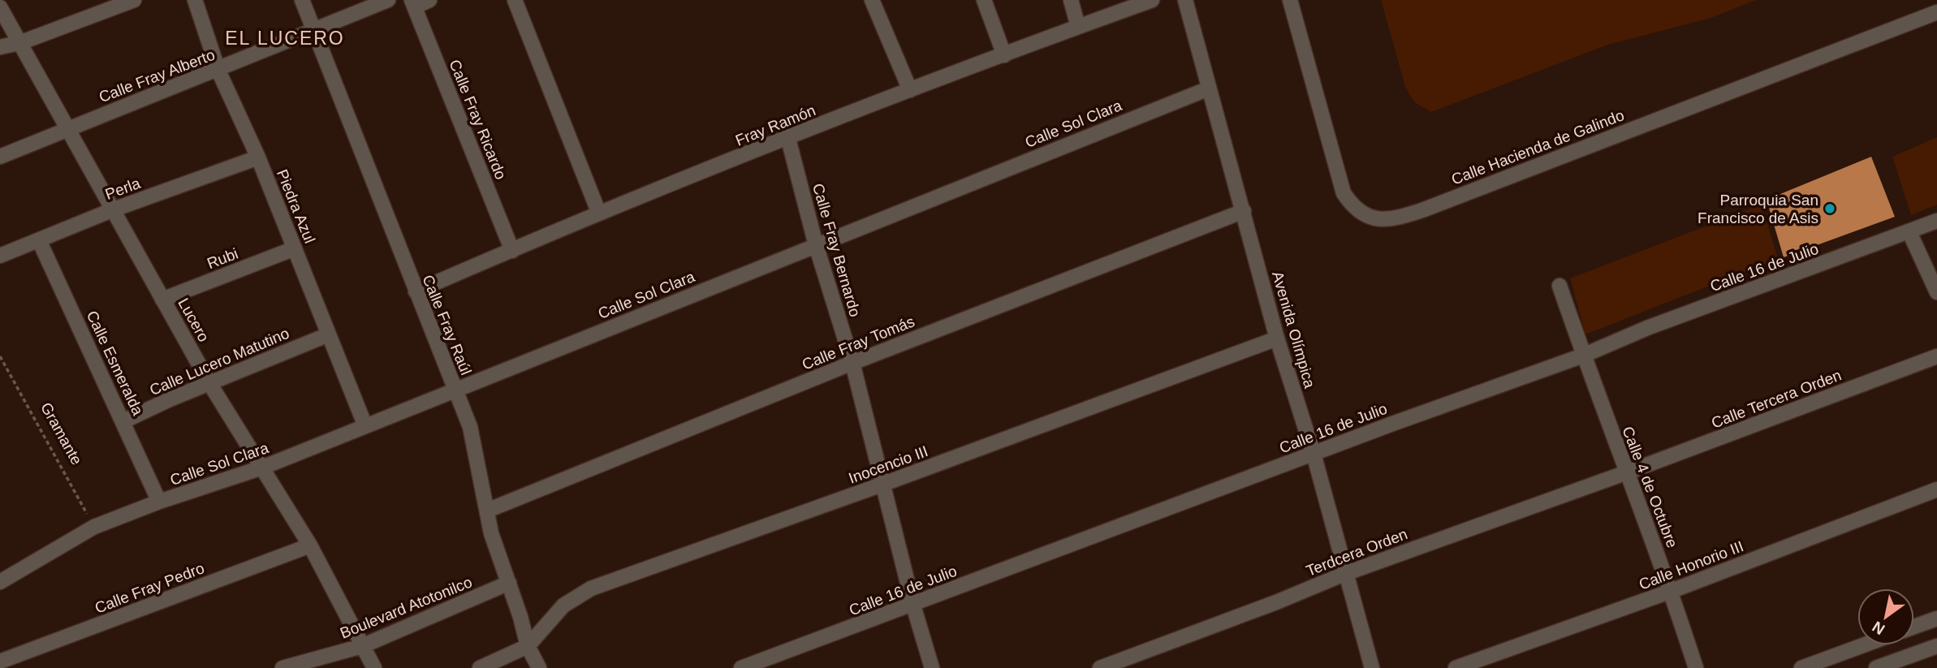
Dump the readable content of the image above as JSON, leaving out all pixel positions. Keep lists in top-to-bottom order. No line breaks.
{"streets":{"street":["Calle Fray Alberto","Calle Fray Ricardo","Calle Sol Clara","Fray Ramón","Calle Hacienda de Galindo","Perla","Piedra Azul","Calle Fray Bernardo","Rubi","Calle 16 de Julio","Lucero","Calle Fray Raúl","Avenida Olímpica","Calle Fray Tomás","Calle Lucero Matutino","Calle Esmeralda","Calle Tercera Orden","Inocencio III","Calle 4 de Octubre","Terdcera Orden","Calle Honorio III","Calle Fray Pedro","Boulevard Atotonilco"],"path":["Gramante"]},"crossings":[["Calle Fray Alberto","Piedra Azul"],["Calle Fray Alberto","Lucero"],["Calle Fray Alberto","Calle Fray Raúl"],["Calle Fray Ricardo","Fray Ramón"],["Calle Sol Clara","Piedra Azul"],["Calle Sol Clara","Calle Fray Bernardo"],["Calle Sol Clara","Lucero"],["Calle Sol Clara","Calle Fray Raúl"],["Calle Sol Clara","Avenida Olímpica"],["Calle Sol Clara","Calle Esmeralda"],["Calle Sol Clara","Gramante"],["Fray Ramón","Calle Fray Bernardo"],["Fray Ramón","Calle Fray Raúl"],["Perla","Piedra Azul"],["Perla","Lucero"],["Perla","Calle Esmeralda"],["Piedra Azul","Rubi"],["Piedra Azul","Calle Lucero Matutino"],["Calle Fray Bernardo","Calle 16 de Julio"],["Calle Fray Bernardo","Calle Fray Tomás"],["Calle Fray Bernardo","Inocencio III"],["Rubi","Lucero"],["Calle 16 de Julio","Avenida Olímpica"],["Calle 16 de Julio","Calle 4 de Octubre"],["Lucero","Calle Lucero Matutino"],["Lucero","Calle Fray Pedro"],["Lucero","Boulevard Atotonilco"],["Calle Fray Raúl","Calle Fray Tomás"],["Calle Fray Raúl","Inocencio III"],["Calle Fray Raúl","Boulevard Atotonilco"],["Avenida Olímpica","Calle Fray Tomás"],["Avenida Olímpica","Inocencio III"],["Avenida Olímpica","Terdcera Orden"],["Calle Lucero Matutino","Calle Esmeralda"],["Calle Tercera Orden","Calle 4 de Octubre"],["Calle Tercera Orden","Terdcera Orden"],["Calle 4 de Octubre","Terdcera Orden"],["Calle 4 de Octubre","Calle Honorio III"]],"districts":["EL LUCERO"],"places":["Parroquia San Francisco de Asis"],"north":"bottom left"}
